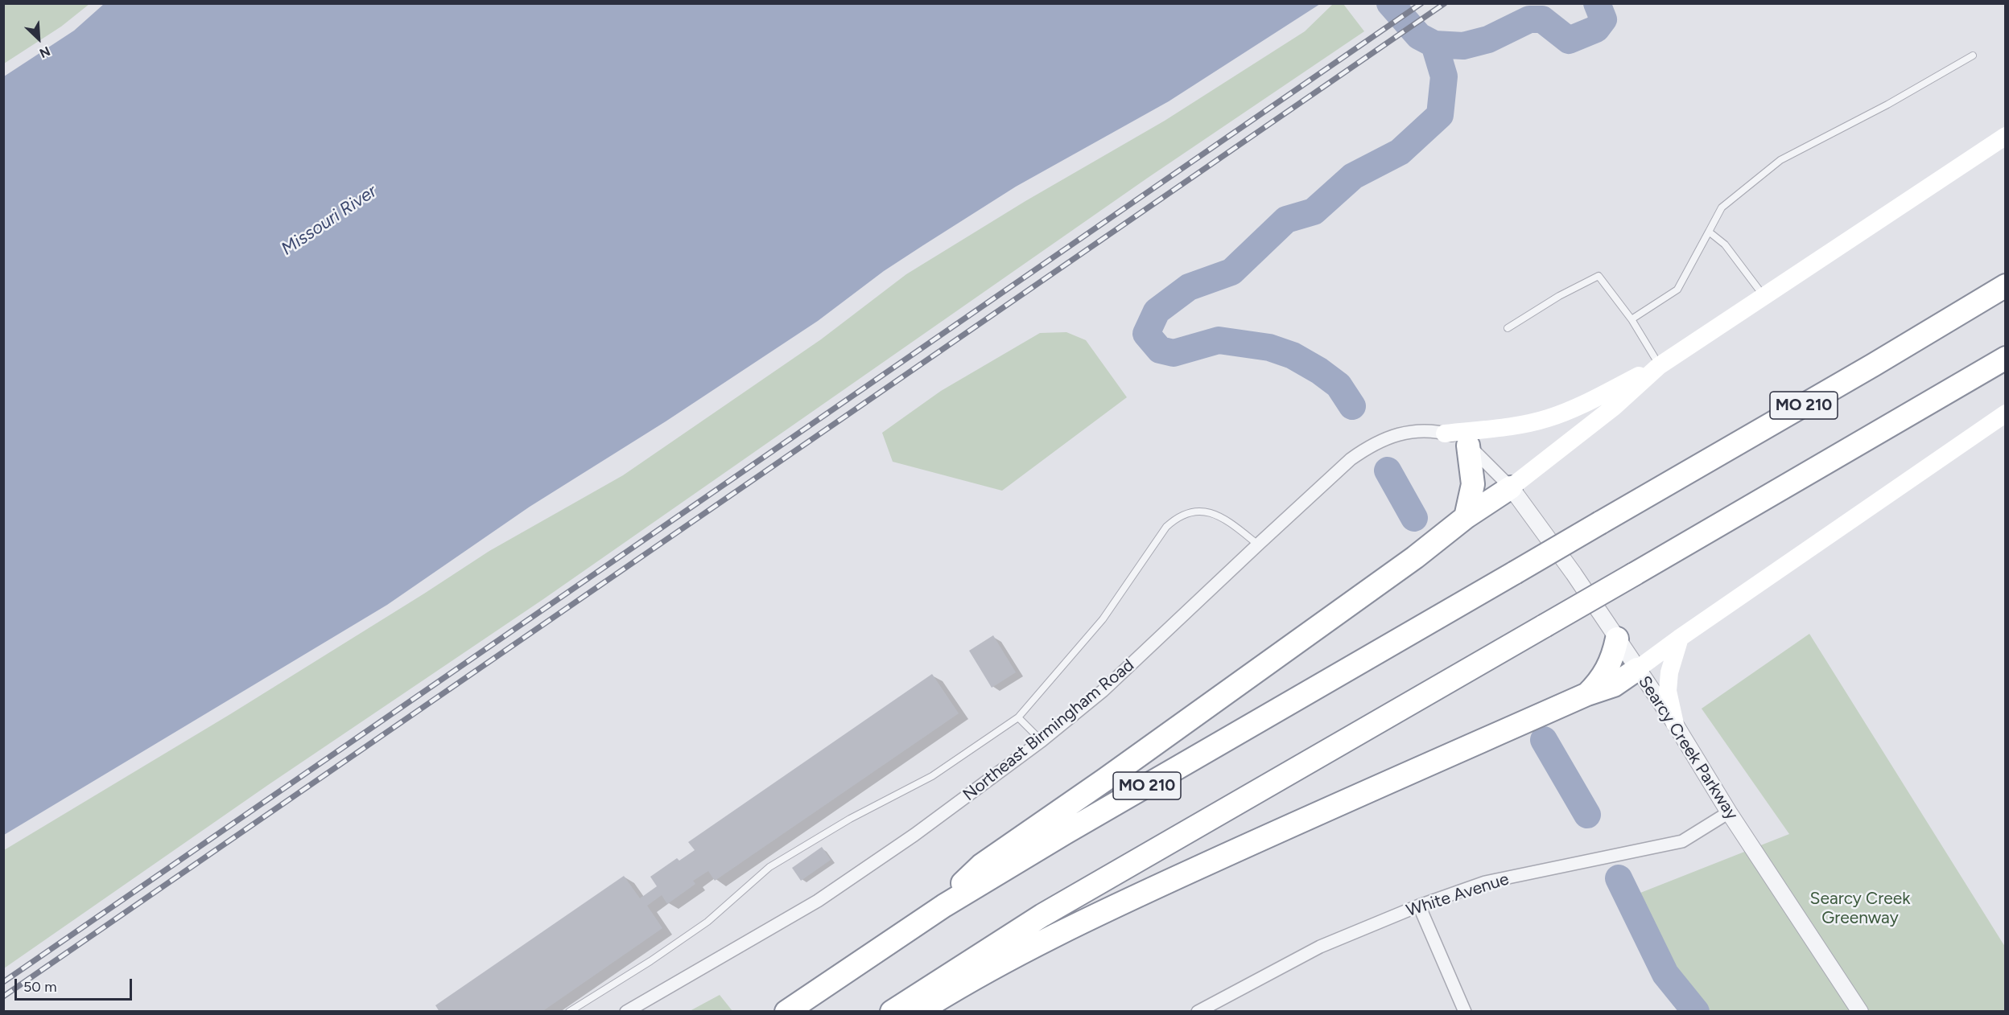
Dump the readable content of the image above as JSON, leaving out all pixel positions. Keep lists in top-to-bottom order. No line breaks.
{"streets":{"highway":["MO 210"],"street":["Northeast Birmingham Road","Searcy Creek Parkway","White Avenue"]},"crossings":[["Northeast Birmingham Road","Searcy Creek Parkway"],["Searcy Creek Parkway","White Avenue"]],"water":["Missouri River"],"parks":["Searcy Creek Greenway"],"scale_bar":"50 m","north":"bottom right"}
